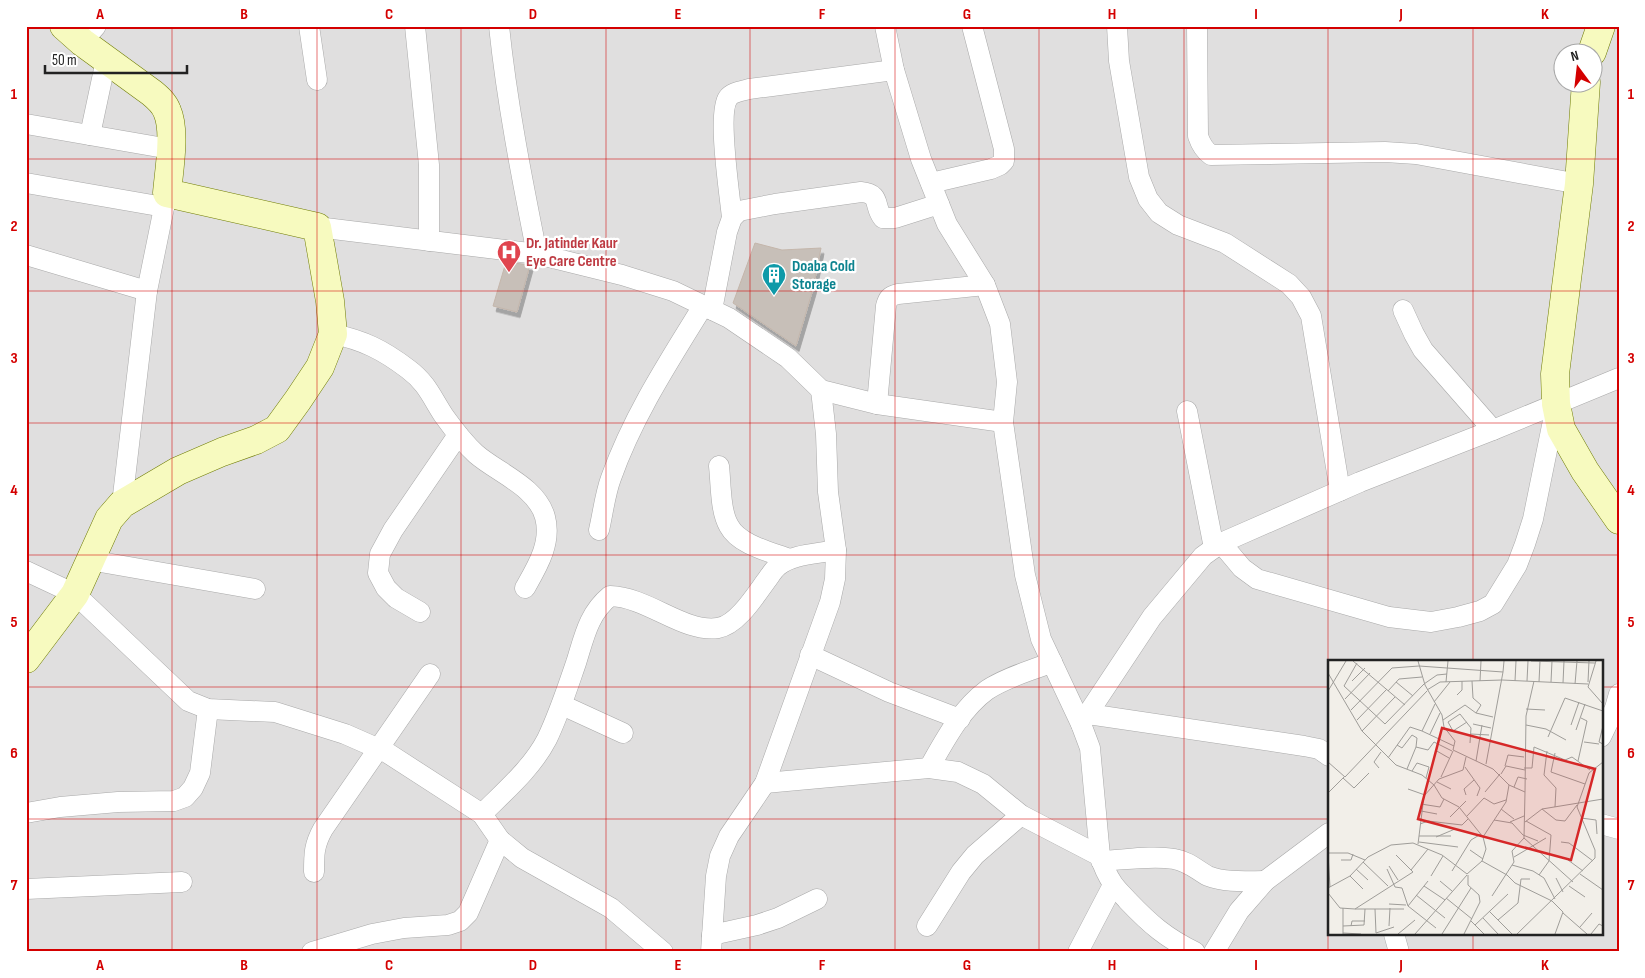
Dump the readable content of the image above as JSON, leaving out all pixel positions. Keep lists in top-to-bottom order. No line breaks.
{"places":{"hospital":["Dr. Jatinder Kaur Eye Care Centre"],"building":["Doaba Cold Storage"]},"scale_bar":"50 m","north":"top","grid":{"columns":["A","B","C","D","E","F","G","H","I","J","K"],"rows":["1","2","3","4","5","6","7"]}}
